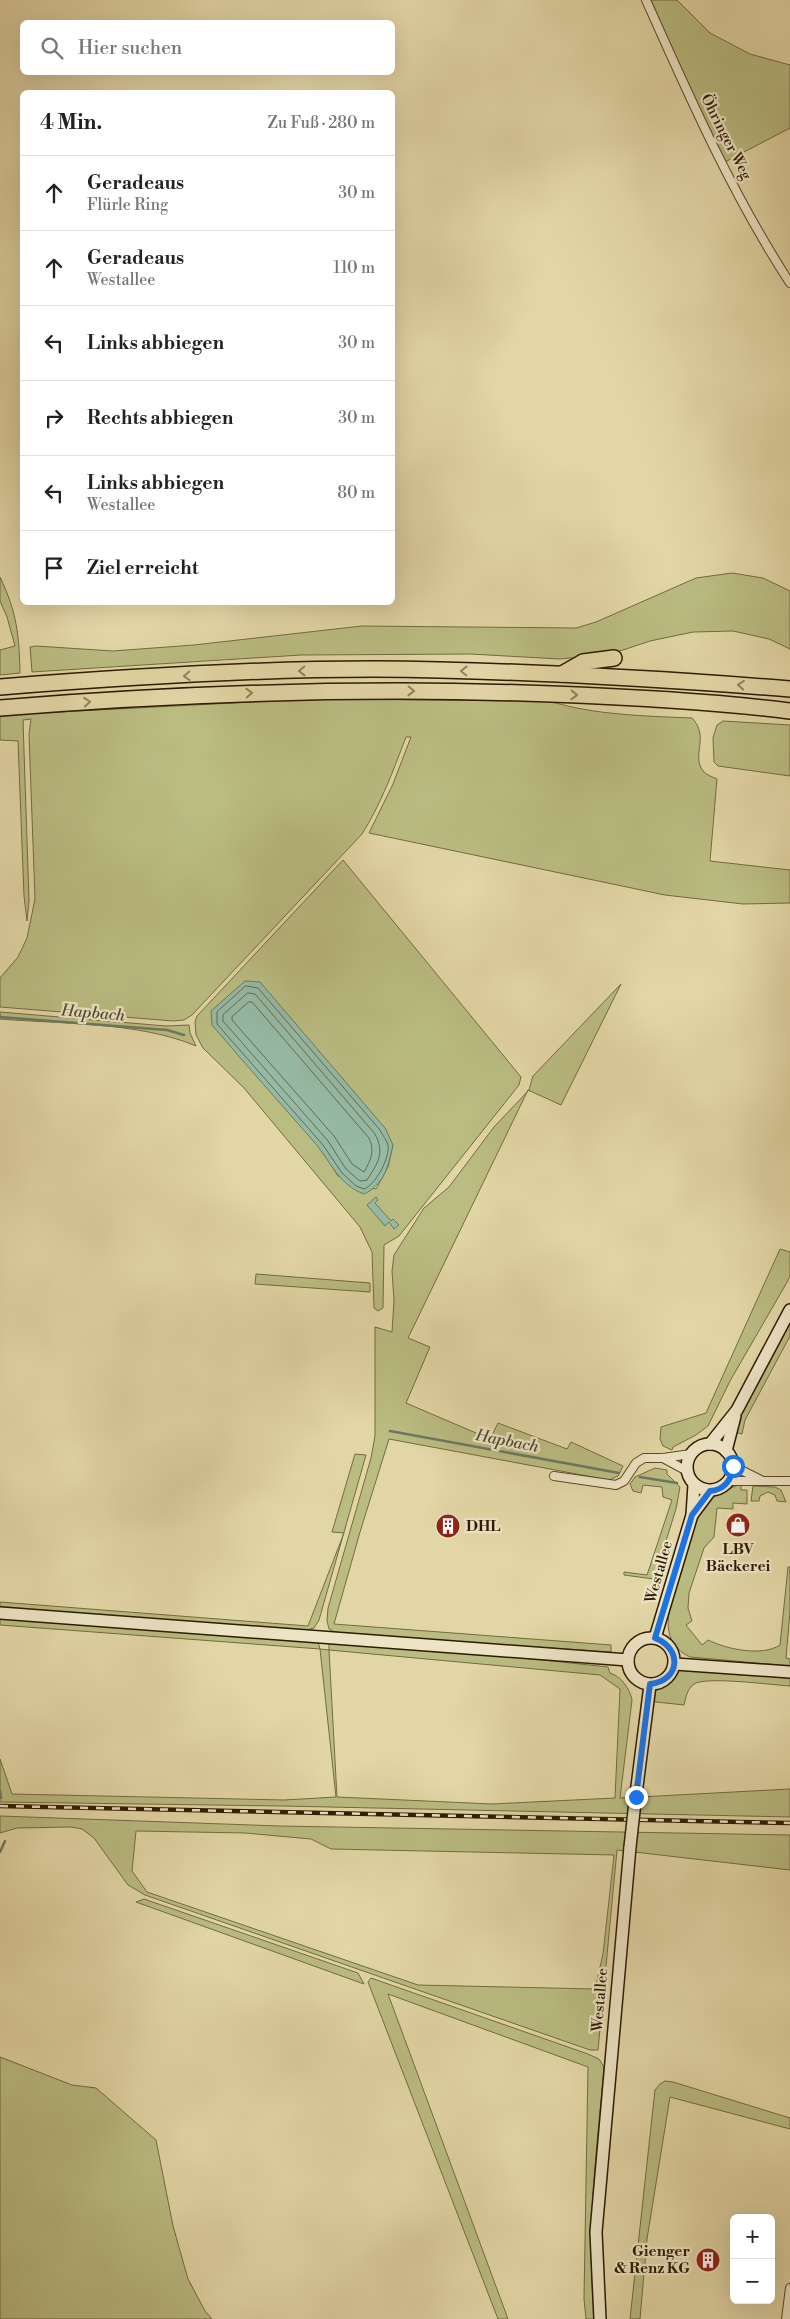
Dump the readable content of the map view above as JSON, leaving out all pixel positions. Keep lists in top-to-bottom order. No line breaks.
{"streets":{"main road":["Westallee"],"street":["Öhringer Weg"]},"water":["Hapbach"],"places":{"shop":["LBV Bäckerei"],"building":["DHL","Gienger & Renz KG"]},"page":{"search":"Hier suchen","heading":["4 Min.","Zu Fuß · 280 m"],"list":[["Geradeaus","Flürle Ring","30 m"],["Geradeaus","Westallee","110 m"],["Links abbiegen","30 m"],["Rechts abbiegen","30 m"],["Links abbiegen","Westallee","80 m"],"Ziel erreicht"],"map_buttons":["+","−"]}}
